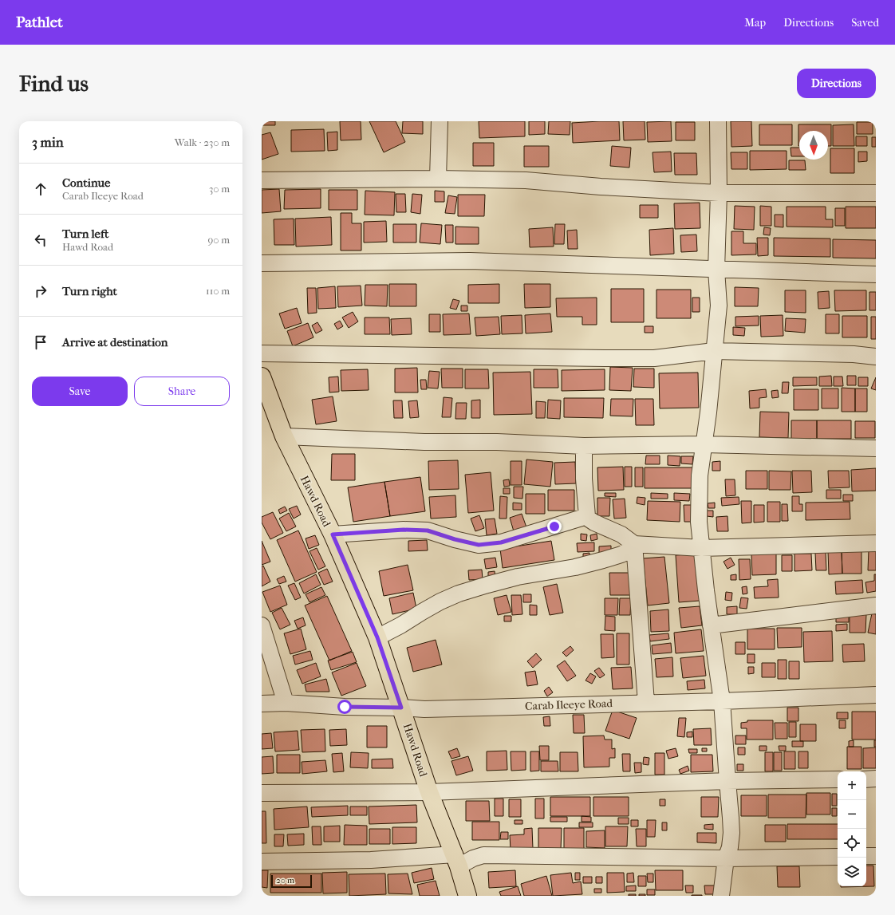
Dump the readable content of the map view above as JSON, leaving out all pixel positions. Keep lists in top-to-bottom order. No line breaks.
{"streets":{"main road":["Hawd Road"],"street":["Carab Ileeye Road"]},"crossings":[["Hawd Road","Carab Ileeye Road"]],"scale_bar":"20 m","north":"bottom","page":{"header":"Pathlet","nav":["Map","Directions","Saved"],"buttons":["Directions",["Save","Share"]],"title":"Find us","heading":["3 min","Walk · 230 m"],"list":[["Continue","Carab Ileeye Road","30 m"],["Turn left","Hawd Road","90 m"],["Turn right","110 m"],"Arrive at destination"],"map_buttons":["+","−"],"scale":"20 m"}}
